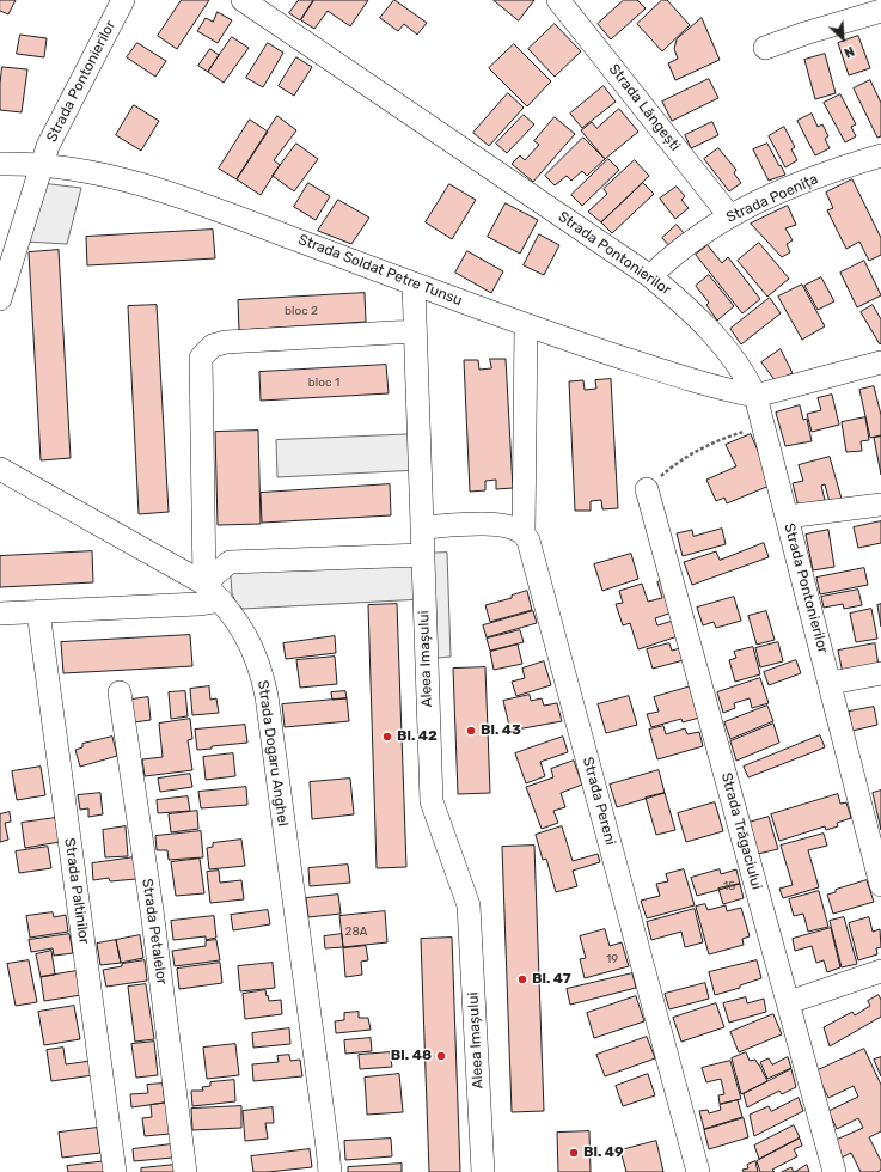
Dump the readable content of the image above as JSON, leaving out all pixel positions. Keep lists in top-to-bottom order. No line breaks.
{"streets":{"street":["Strada Pontonierilor","Strada Lăngești","Strada Poenița","Strada Soldat Petre Tunsu","Aleea Imașului","Strada Dogaru Anghel","Strada Pereni","Strada Trăgaciului","Strada Paltinilor","Strada Petalelor"]},"crossings":[["Strada Pontonierilor","Strada Poenița"],["Strada Pontonierilor","Strada Soldat Petre Tunsu"],["Strada Lăngești","Strada Poenița"],["Strada Soldat Petre Tunsu","Aleea Imașului"]],"places":["Bl. 43","Bl. 42","Bl. 47","Bl. 48","Bl. 49"],"house_numbers":["bloc 2","bloc 1","15","28A","19"],"north":"bottom right"}
